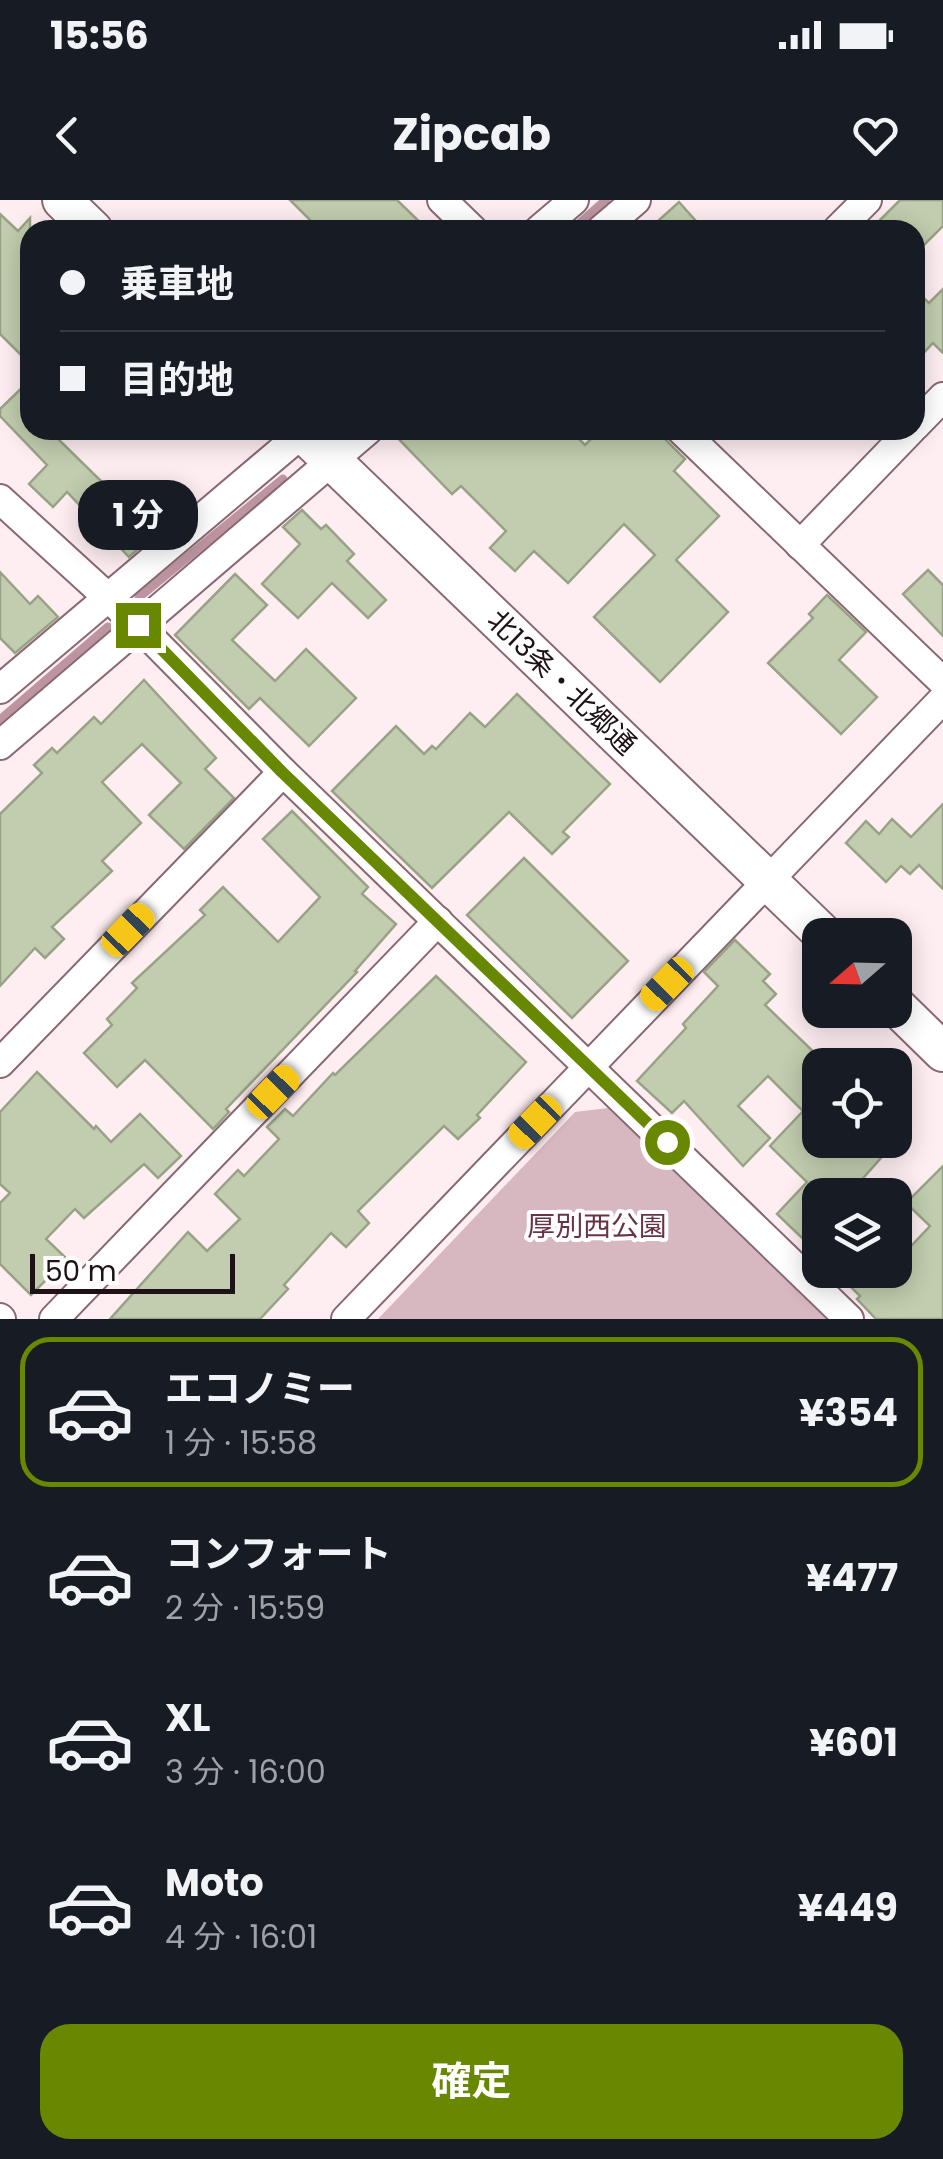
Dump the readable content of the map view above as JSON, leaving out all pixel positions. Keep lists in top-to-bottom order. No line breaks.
{"streets":{"main road":["北13条・北郷通"]},"parks":["厚別西公園"],"scale_bar":"50 m","north":"left","page":{"status":"15:56","header":"Zipcab","banner":["乗車地","目的地"],"bubble":"1 分","scale":"50 m","list":[{"name":"エコノミー","note":"1 分 · 15:58","value":"¥354"},{"name":"コンフォート","note":"2 分 · 15:59","value":"¥477"},{"name":"XL","note":"3 分 · 16:00","value":"¥601"},{"name":"Moto","note":"4 分 · 16:01","value":"¥449"}],"buttons":"確定"}}
